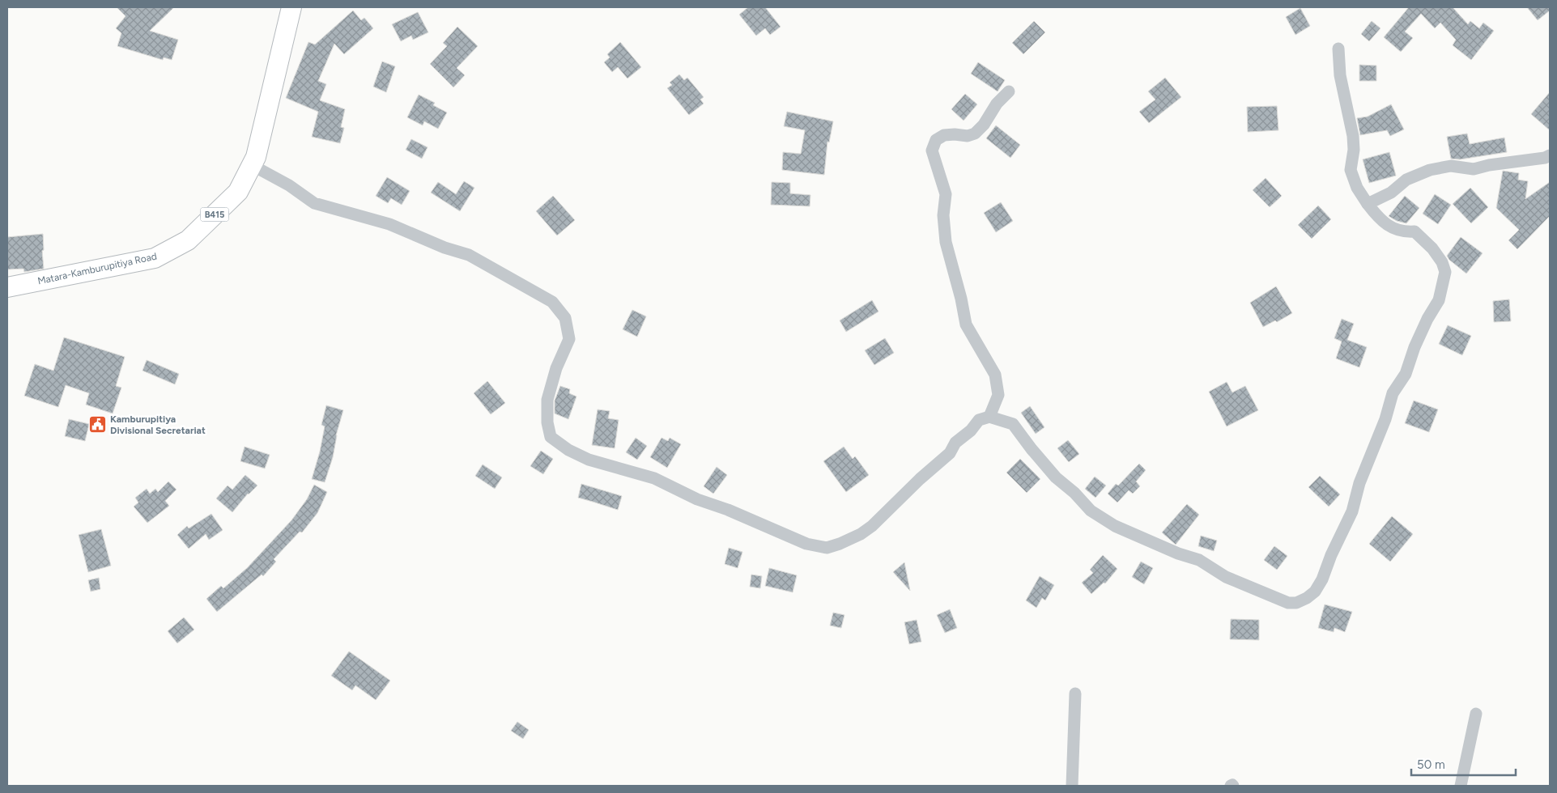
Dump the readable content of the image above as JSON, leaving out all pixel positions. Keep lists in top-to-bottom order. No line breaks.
{"streets":{"main road":["B415","Matara-Kamburupitiya Road"]},"places":{"public building":["Kamburupitiya Divisional Secretariat"]},"scale_bar":"50 m"}
